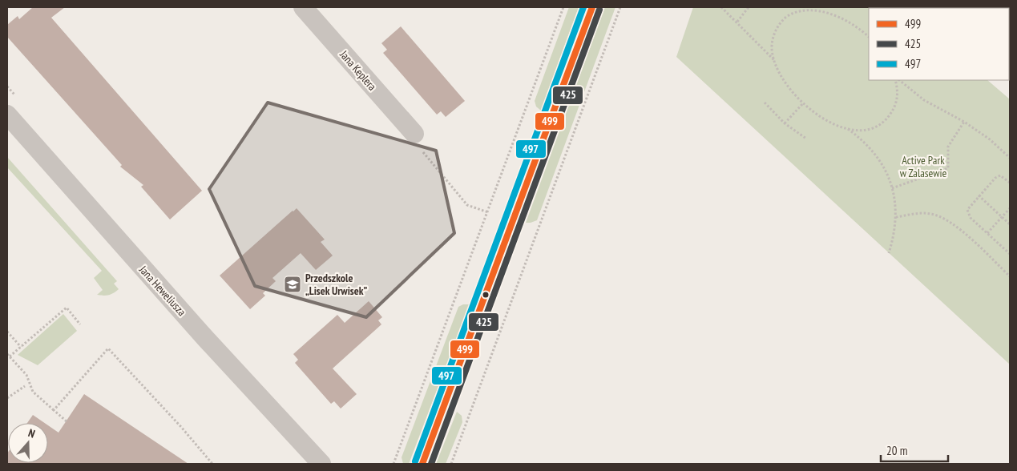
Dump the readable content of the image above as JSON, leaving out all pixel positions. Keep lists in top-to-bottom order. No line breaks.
{"streets":{"street":["Jana Keplera","Jana Heweliusza"]},"parks":["Active Park w Zalasewie"],"places":{"school or university":["Przedszkole „Lisek Urwisek”"]},"lines":["transit line 499","transit line 497","transit line 425"],"legend":["499","425","497"],"scale_bar":"20 m","north":"top"}
